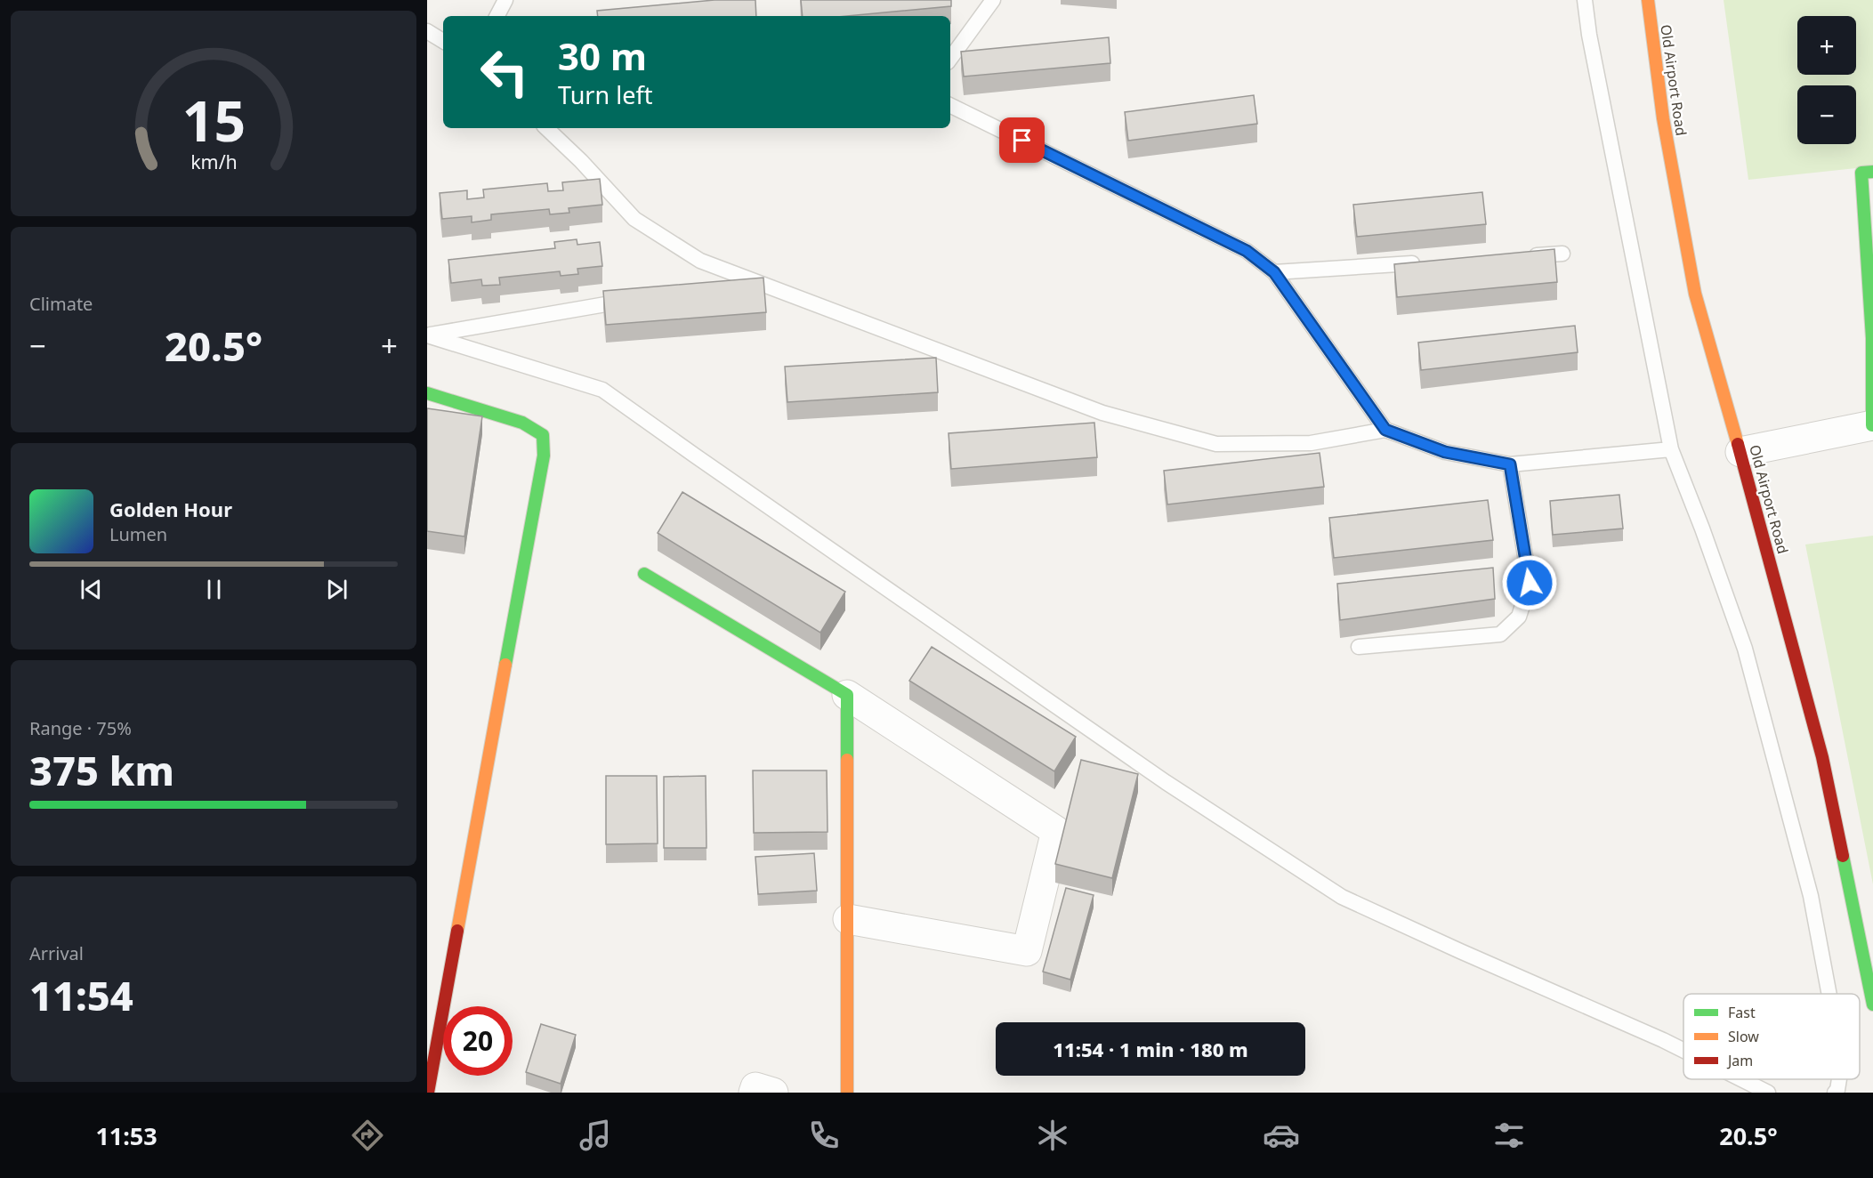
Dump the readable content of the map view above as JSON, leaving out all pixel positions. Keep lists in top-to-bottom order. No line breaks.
{"streets":{"street":["Old Airport Road"]},"legend":["Fast","Slow","Jam"],"page":{"map_buttons":["+","−"],"turn":["30 m","Turn left"],"tile":["Climate",["Range · 75%","375 km"],["Arrival","11:54"]],"heat":["−","20.5°","+"],"song":["Golden Hour","Lumen"],"limit":"20","trip":"11:54 · 1 min · 180 m","tabs":["11:53","20.5°"],"gauge":["15","km/h"]}}
